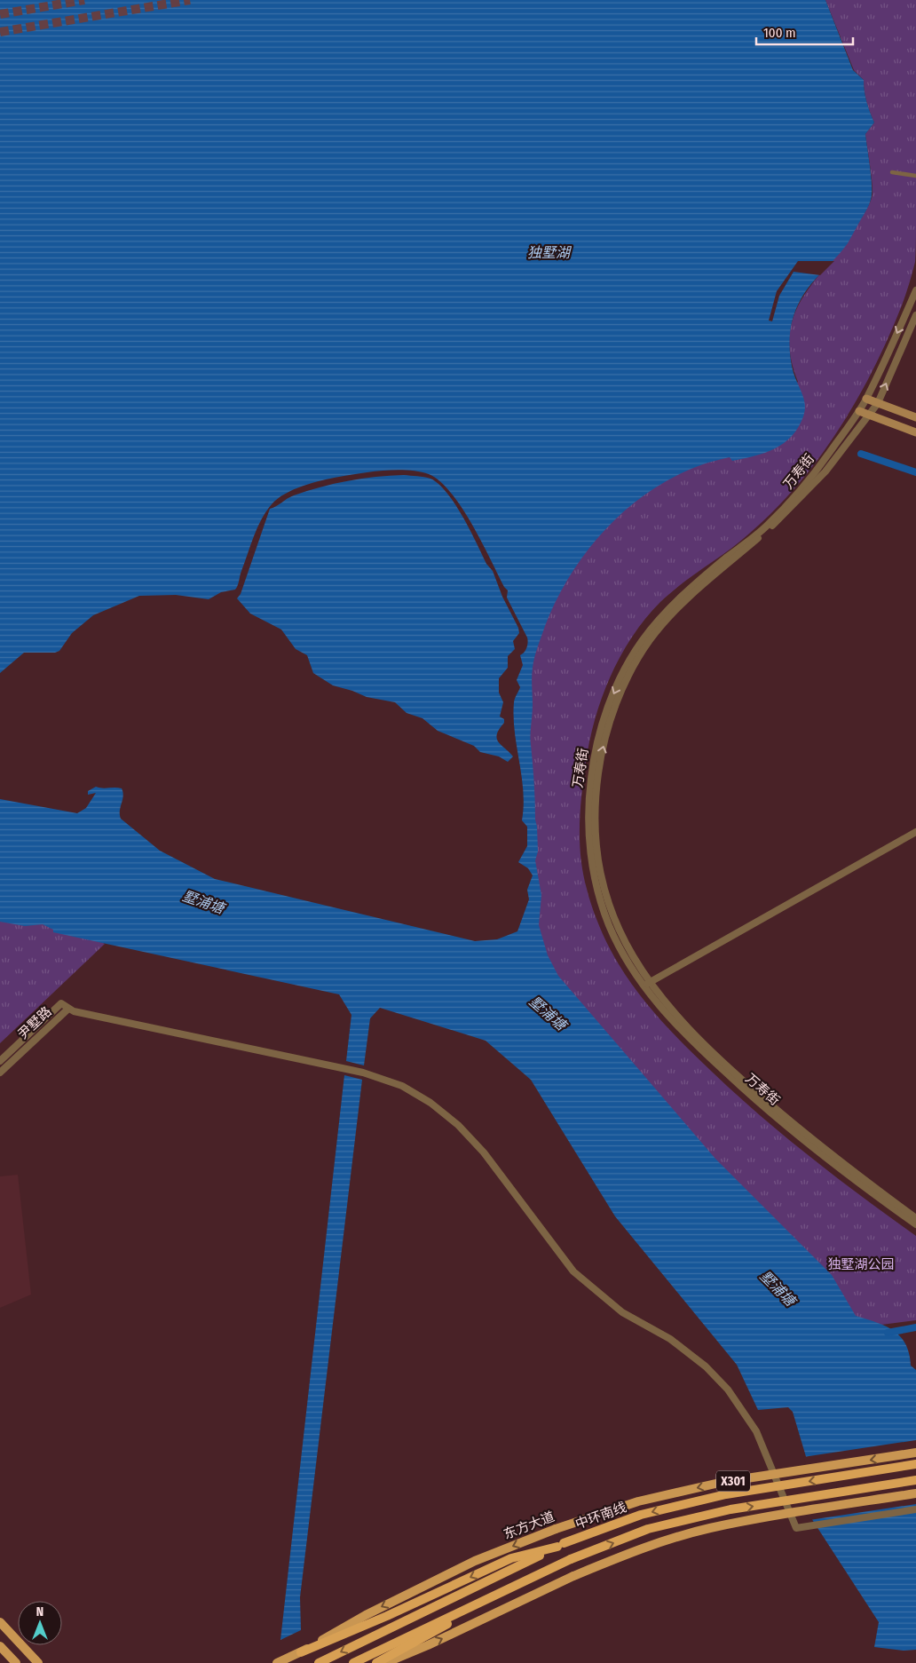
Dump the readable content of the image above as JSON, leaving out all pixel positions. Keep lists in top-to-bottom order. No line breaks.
{"streets":{"highway":["中环南线"],"main road":["X301","东方大道"],"street":["万寿街","尹墅路"]},"water":["独墅湖","墅浦塘"],"parks":["独墅湖公园"],"scale_bar":"100 m","north":"top"}
